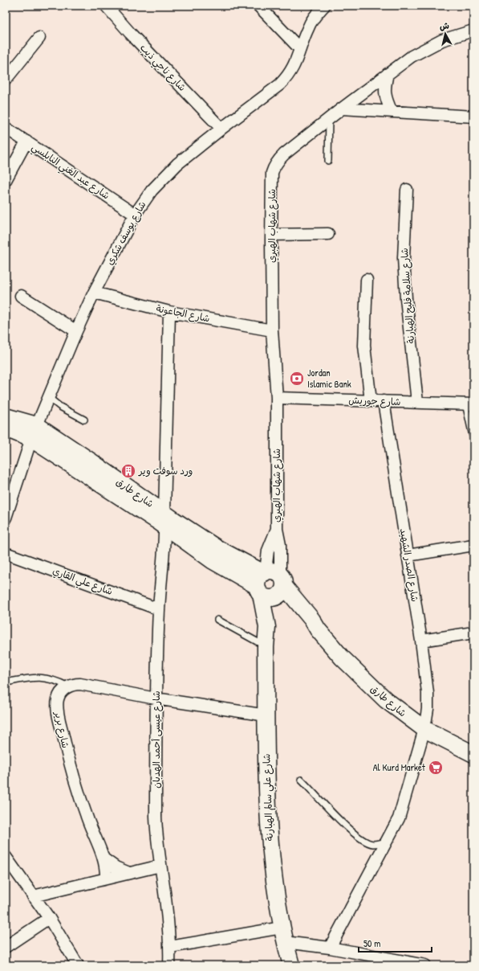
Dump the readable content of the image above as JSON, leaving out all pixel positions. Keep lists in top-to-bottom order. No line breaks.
{"streets":{"street":["شارع ناجي ذيب","شارع عبد الغني النابلسي","شارع شهاب الهبري","شارع يوسف شكري","شارع سلامة فليح الهبارنة","شارع الجاعونة","شارع جوريش","شارع طارق","شارع الصدر الشهيد","شارع علي القاري","شارع برير","شارع عيسى أحمد الهدبان","شارع علي سالم الهبارنة"]},"crossings":[["شارع ناجي ذيب","شارع يوسف شكري"],["شارع عبد الغني النابلسي","شارع يوسف شكري"],["شارع شهاب الهبري","شارع الجاعونة"],["شارع شهاب الهبري","شارع جوريش"],["شارع شهاب الهبري","شارع طارق"],["شارع شهاب الهبري","شارع علي سالم الهبارنة"],["شارع يوسف شكري","شارع الجاعونة"],["شارع يوسف شكري","شارع طارق"],["شارع سلامة فليح الهبارنة","شارع جوريش"],["شارع الجاعونة","شارع عيسى أحمد الهدبان"],["شارع جوريش","شارع الصدر الشهيد"],["شارع طارق","شارع الصدر الشهيد"],["شارع طارق","شارع عيسى أحمد الهدبان"],["شارع طارق","شارع علي سالم الهبارنة"],["شارع علي القاري","شارع عيسى أحمد الهدبان"]],"places":{"bank":["Jordan Islamic Bank"],"building":["ورد سوفت وير"],"supermarket":["Al Kurd Market"]},"scale_bar":"50 m","north":"top"}
